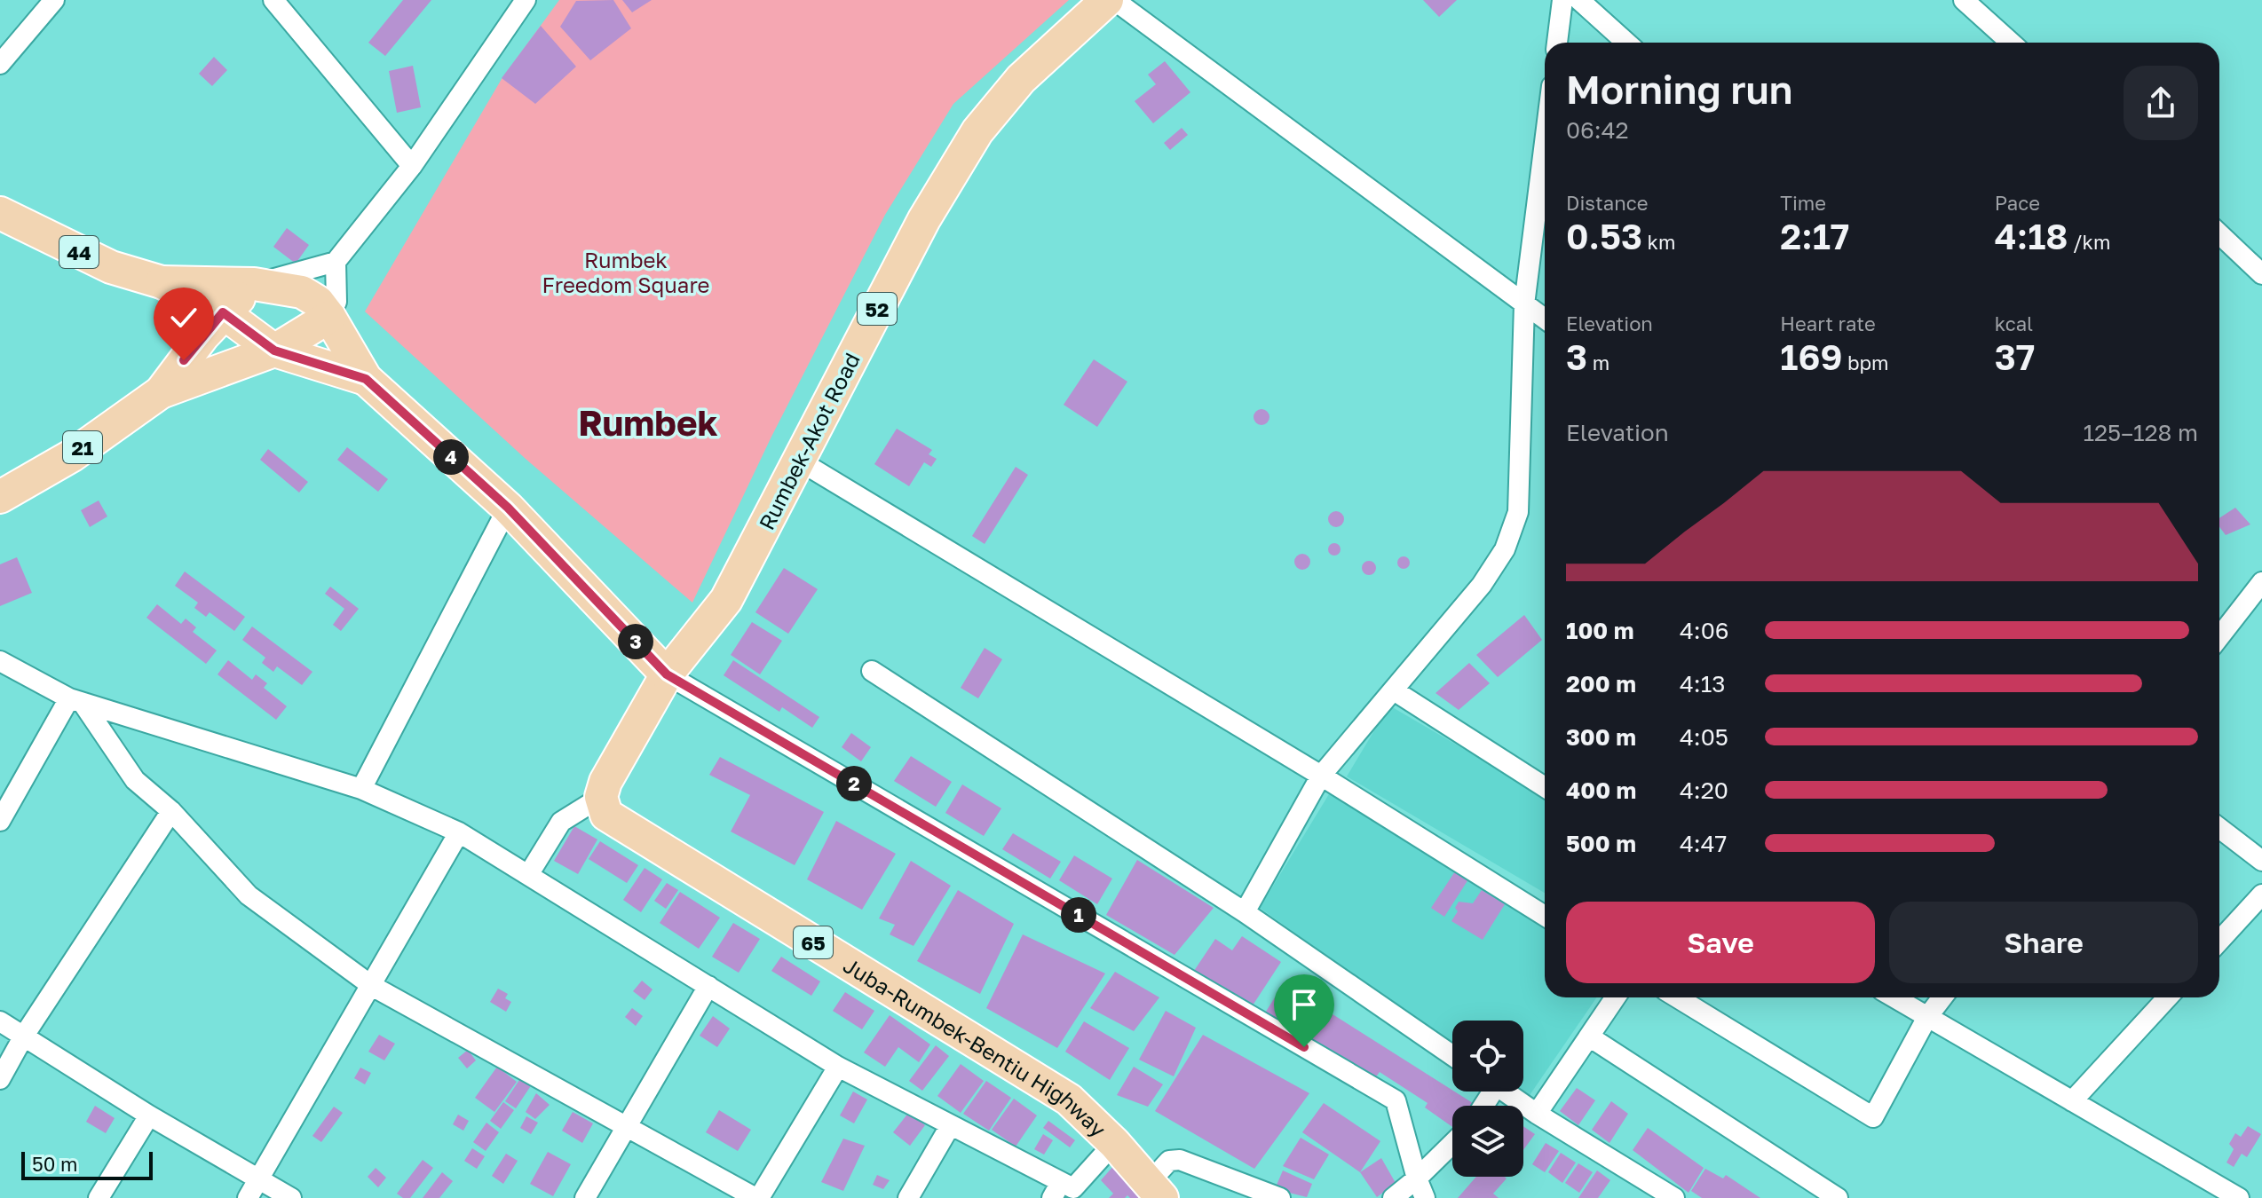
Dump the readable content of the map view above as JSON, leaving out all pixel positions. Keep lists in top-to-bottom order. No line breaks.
{"streets":{"main road":["44","52","Rumbek-Akot Road","21","65","Juba-Rumbek-Bentiu Highway"]},"districts":["Rumbek"],"parks":["Rumbek Freedom Square"],"scale_bar":"50 m","page":{"heading":["Morning run","06:42"],"stats":[["Distance","0.53 km"],["Time","2:17"],["Pace","4:18 /km"],["Elevation","3 m"],["Heart rate","169 bpm"],["kcal","37"]],"chart":["Elevation","125–128 m"],"pins":["4","3","2","1"],"list":[{"name":"100 m","note":"4:06"},{"name":"200 m","note":"4:13"},{"name":"300 m","note":"4:05"},{"name":"400 m","note":"4:20"},{"name":"500 m","note":"4:47"}],"buttons":["Save","Share"],"scale":"50 m"}}
